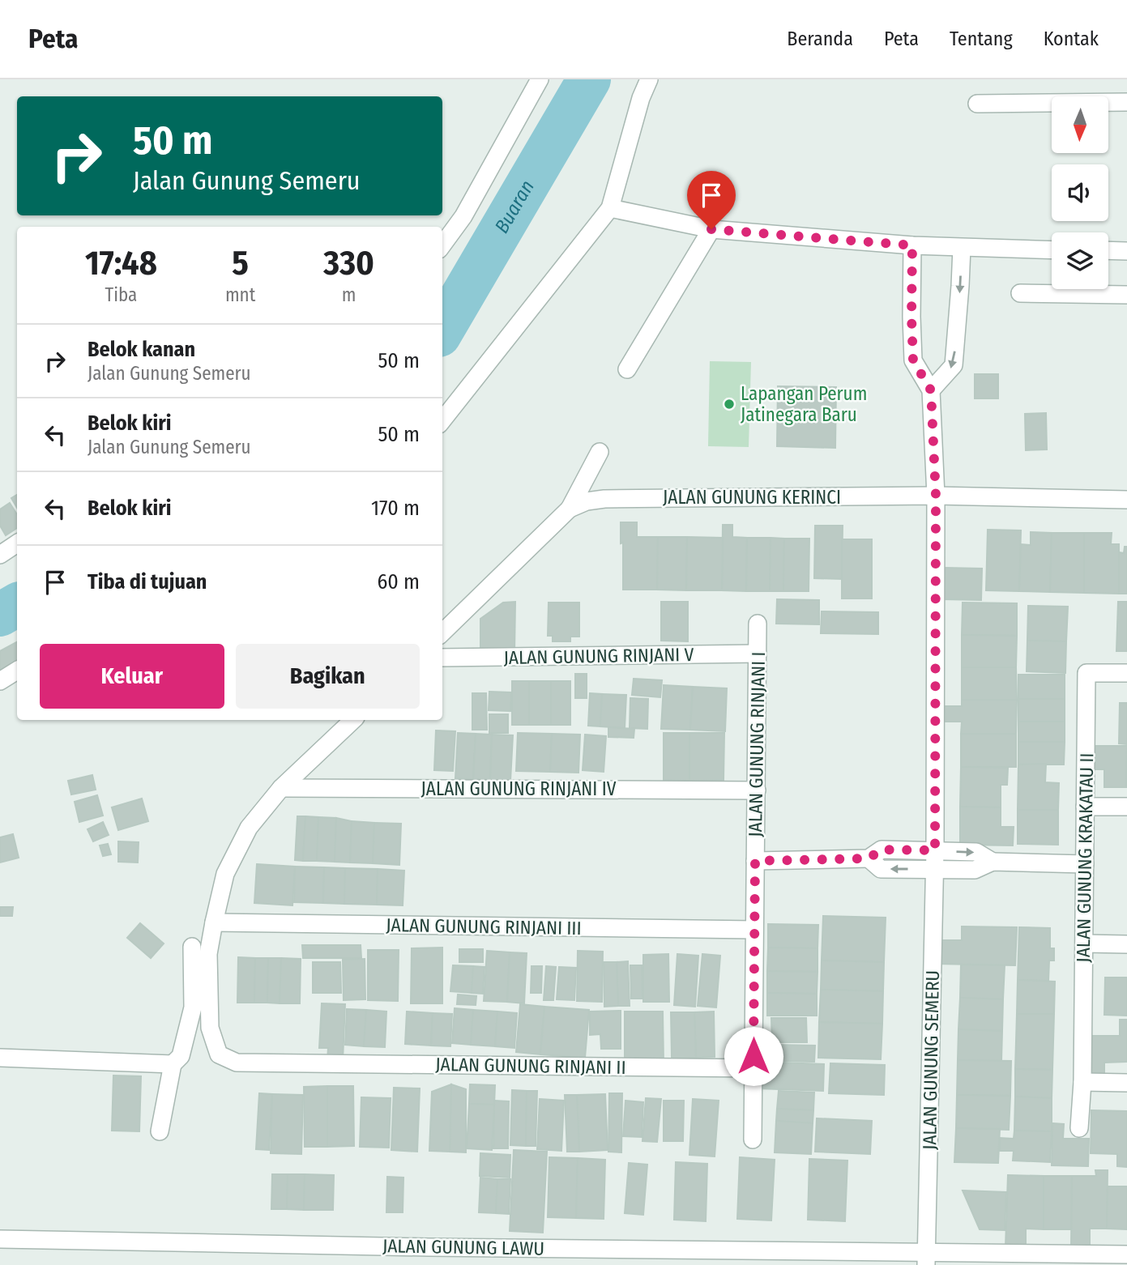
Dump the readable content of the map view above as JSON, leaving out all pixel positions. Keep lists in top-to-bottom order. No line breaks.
{"streets":{"street":["JALAN GUNUNG KERINCI","JALAN GUNUNG RINJANI V","JALAN GUNUNG RINJANI I","JALAN GUNUNG RINJANI IV","JALAN GUNUNG KRAKATAU II","JALAN GUNUNG RINJANI III","JALAN GUNUNG SEMERU","JALAN GUNUNG RINJANI II","JALAN GUNUNG LAWU"]},"crossings":[["JALAN GUNUNG KERINCI","JALAN GUNUNG SEMERU"],["JALAN GUNUNG RINJANI V","JALAN GUNUNG RINJANI I"],["JALAN GUNUNG RINJANI I","JALAN GUNUNG RINJANI IV"],["JALAN GUNUNG RINJANI I","JALAN GUNUNG RINJANI III"],["JALAN GUNUNG RINJANI I","JALAN GUNUNG RINJANI II"],["JALAN GUNUNG RINJANI III","JALAN GUNUNG RINJANI II"],["JALAN GUNUNG SEMERU","JALAN GUNUNG LAWU"]],"water":["Buaran"],"places":["Lapangan Perum Jatinegara Baru"],"north":"bottom","page":{"header":"Peta","nav":["Beranda","Peta","Tentang","Kontak"],"turn":["50 m","Jalan Gunung Semeru"],"eta":["17:48","Tiba","5","mnt","330","m"],"list":[{"name":"Belok kanan","note":"Jalan Gunung Semeru","value":"50 m"},{"name":"Belok kiri","note":"Jalan Gunung Semeru","value":"50 m"},{"name":"Belok kiri","value":"170 m"},{"name":"Tiba di tujuan","value":"60 m"}],"buttons":["Keluar","Bagikan"]}}
